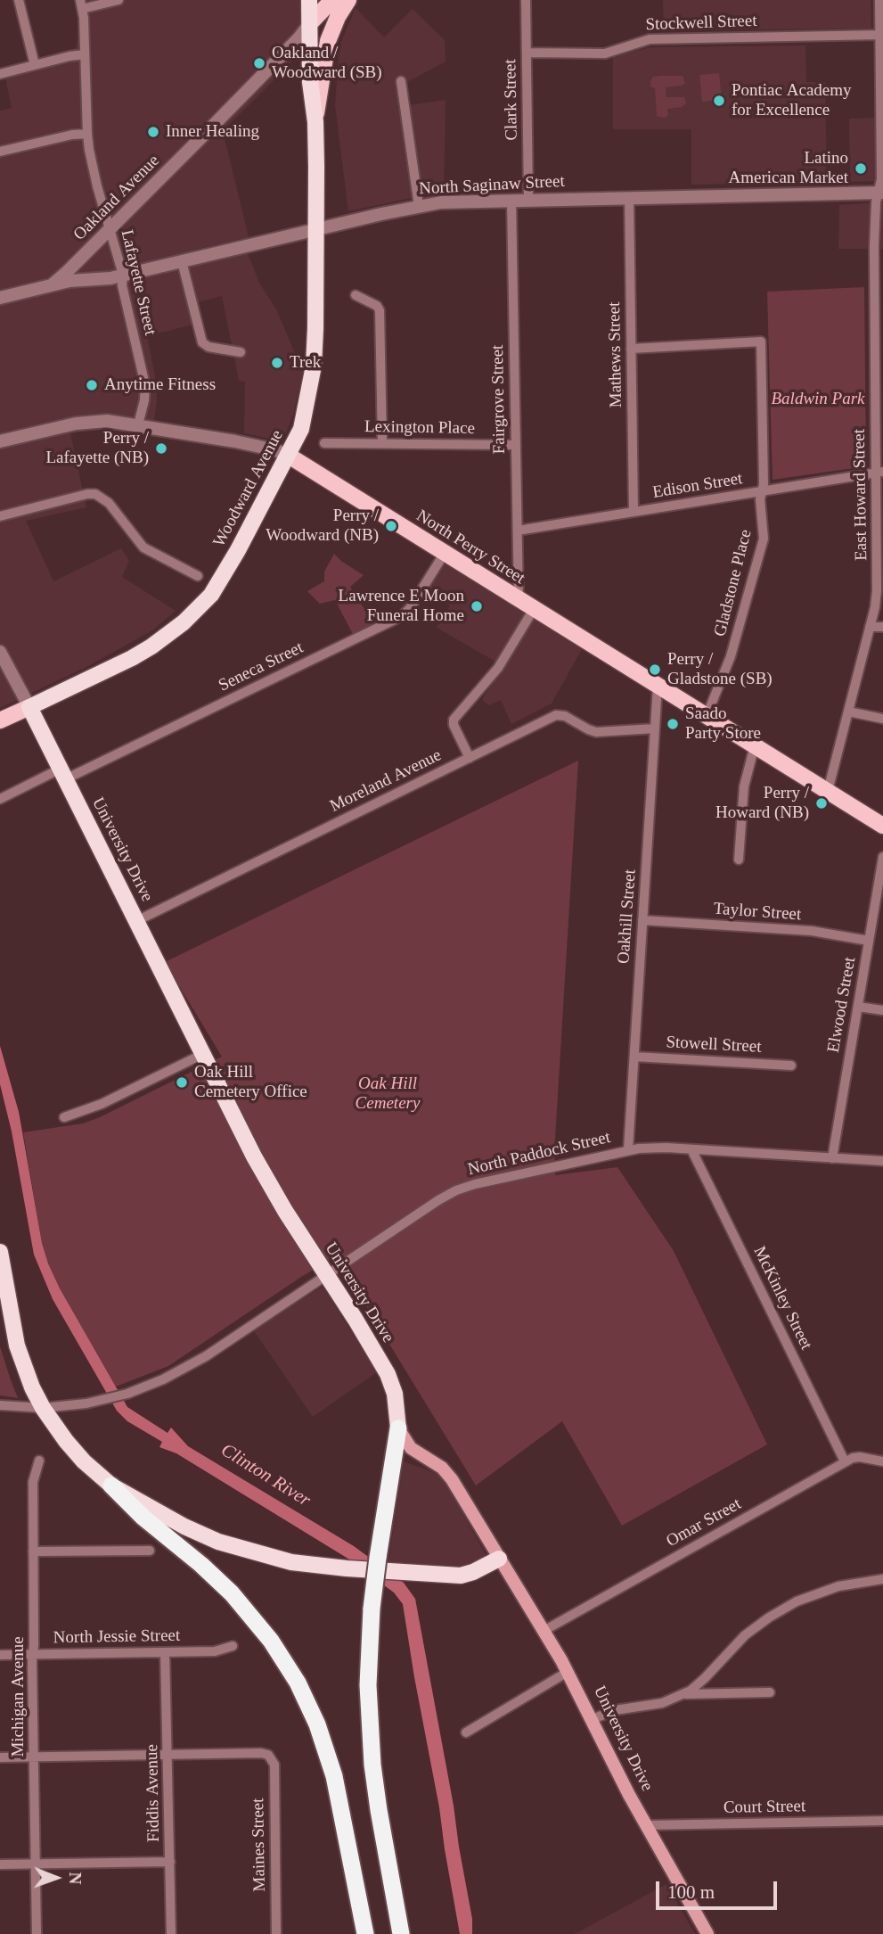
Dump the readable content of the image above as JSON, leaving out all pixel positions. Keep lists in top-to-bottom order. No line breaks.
{"streets":{"highway":["Woodward Avenue","University Drive"],"main road":["North Perry Street"],"street":["Stockwell Street","Clark Street","North Saginaw Street","Oakland Avenue","Lafayette Street","Mathews Street","Fairgrove Street","Lexington Place","Edison Street","East Howard Street","Gladstone Place","Seneca Street","Moreland Avenue","Taylor Street","Oakhill Street","Elwood Street","Stowell Street","North Paddock Street","McKinley Street","Omar Street","North Jessie Street","Michigan Avenue","Fiddis Avenue","Court Street","Maines Street"]},"crossings":[["Stockwell Street","Clark Street"],["Stockwell Street","East Howard Street"],["Clark Street","North Saginaw Street"],["North Saginaw Street","Oakland Avenue"],["North Saginaw Street","Lafayette Street"],["North Saginaw Street","Mathews Street"],["North Saginaw Street","Fairgrove Street"],["North Saginaw Street","Woodward Avenue"],["North Saginaw Street","East Howard Street"],["Oakland Avenue","Lafayette Street"],["Oakland Avenue","Woodward Avenue"],["Lafayette Street","North Perry Street"],["Mathews Street","Edison Street"],["Mathews Street","Gladstone Place"],["Fairgrove Street","Lexington Place"],["Fairgrove Street","Edison Street"],["Fairgrove Street","North Perry Street"],["Edison Street","East Howard Street"],["Edison Street","Gladstone Place"],["Woodward Avenue","North Perry Street"],["Woodward Avenue","University Drive"],["East Howard Street","North Perry Street"],["North Perry Street","Gladstone Place"],["North Perry Street","Seneca Street"],["North Perry Street","Oakhill Street"],["Seneca Street","University Drive"],["Moreland Avenue","University Drive"],["Moreland Avenue","Oakhill Street"],["University Drive","North Paddock Street"],["University Drive","Omar Street"],["University Drive","Court Street"],["Taylor Street","Oakhill Street"],["Taylor Street","Elwood Street"],["Oakhill Street","Stowell Street"],["Oakhill Street","North Paddock Street"],["Elwood Street","North Paddock Street"],["North Paddock Street","McKinley Street"],["McKinley Street","Omar Street"],["North Jessie Street","Michigan Avenue"],["North Jessie Street","Fiddis Avenue"],["Fiddis Avenue","Maines Street"]],"water":["Clinton River"],"parks":["Baldwin Park","Oak Hill Cemetery"],"places":["Oakland / Woodward (SB)","Pontiac Academy for Excellence","Inner Healing","Latino American Market","Trek","Anytime Fitness","Perry / Lafayette (NB)","Perry / Woodward (NB)","Lawrence E Moon Funeral Home","Perry / Gladstone (SB)","Saado Party Store","Perry / Howard (NB)","Oak Hill Cemetery Office"],"scale_bar":"100 m","north":"right"}
